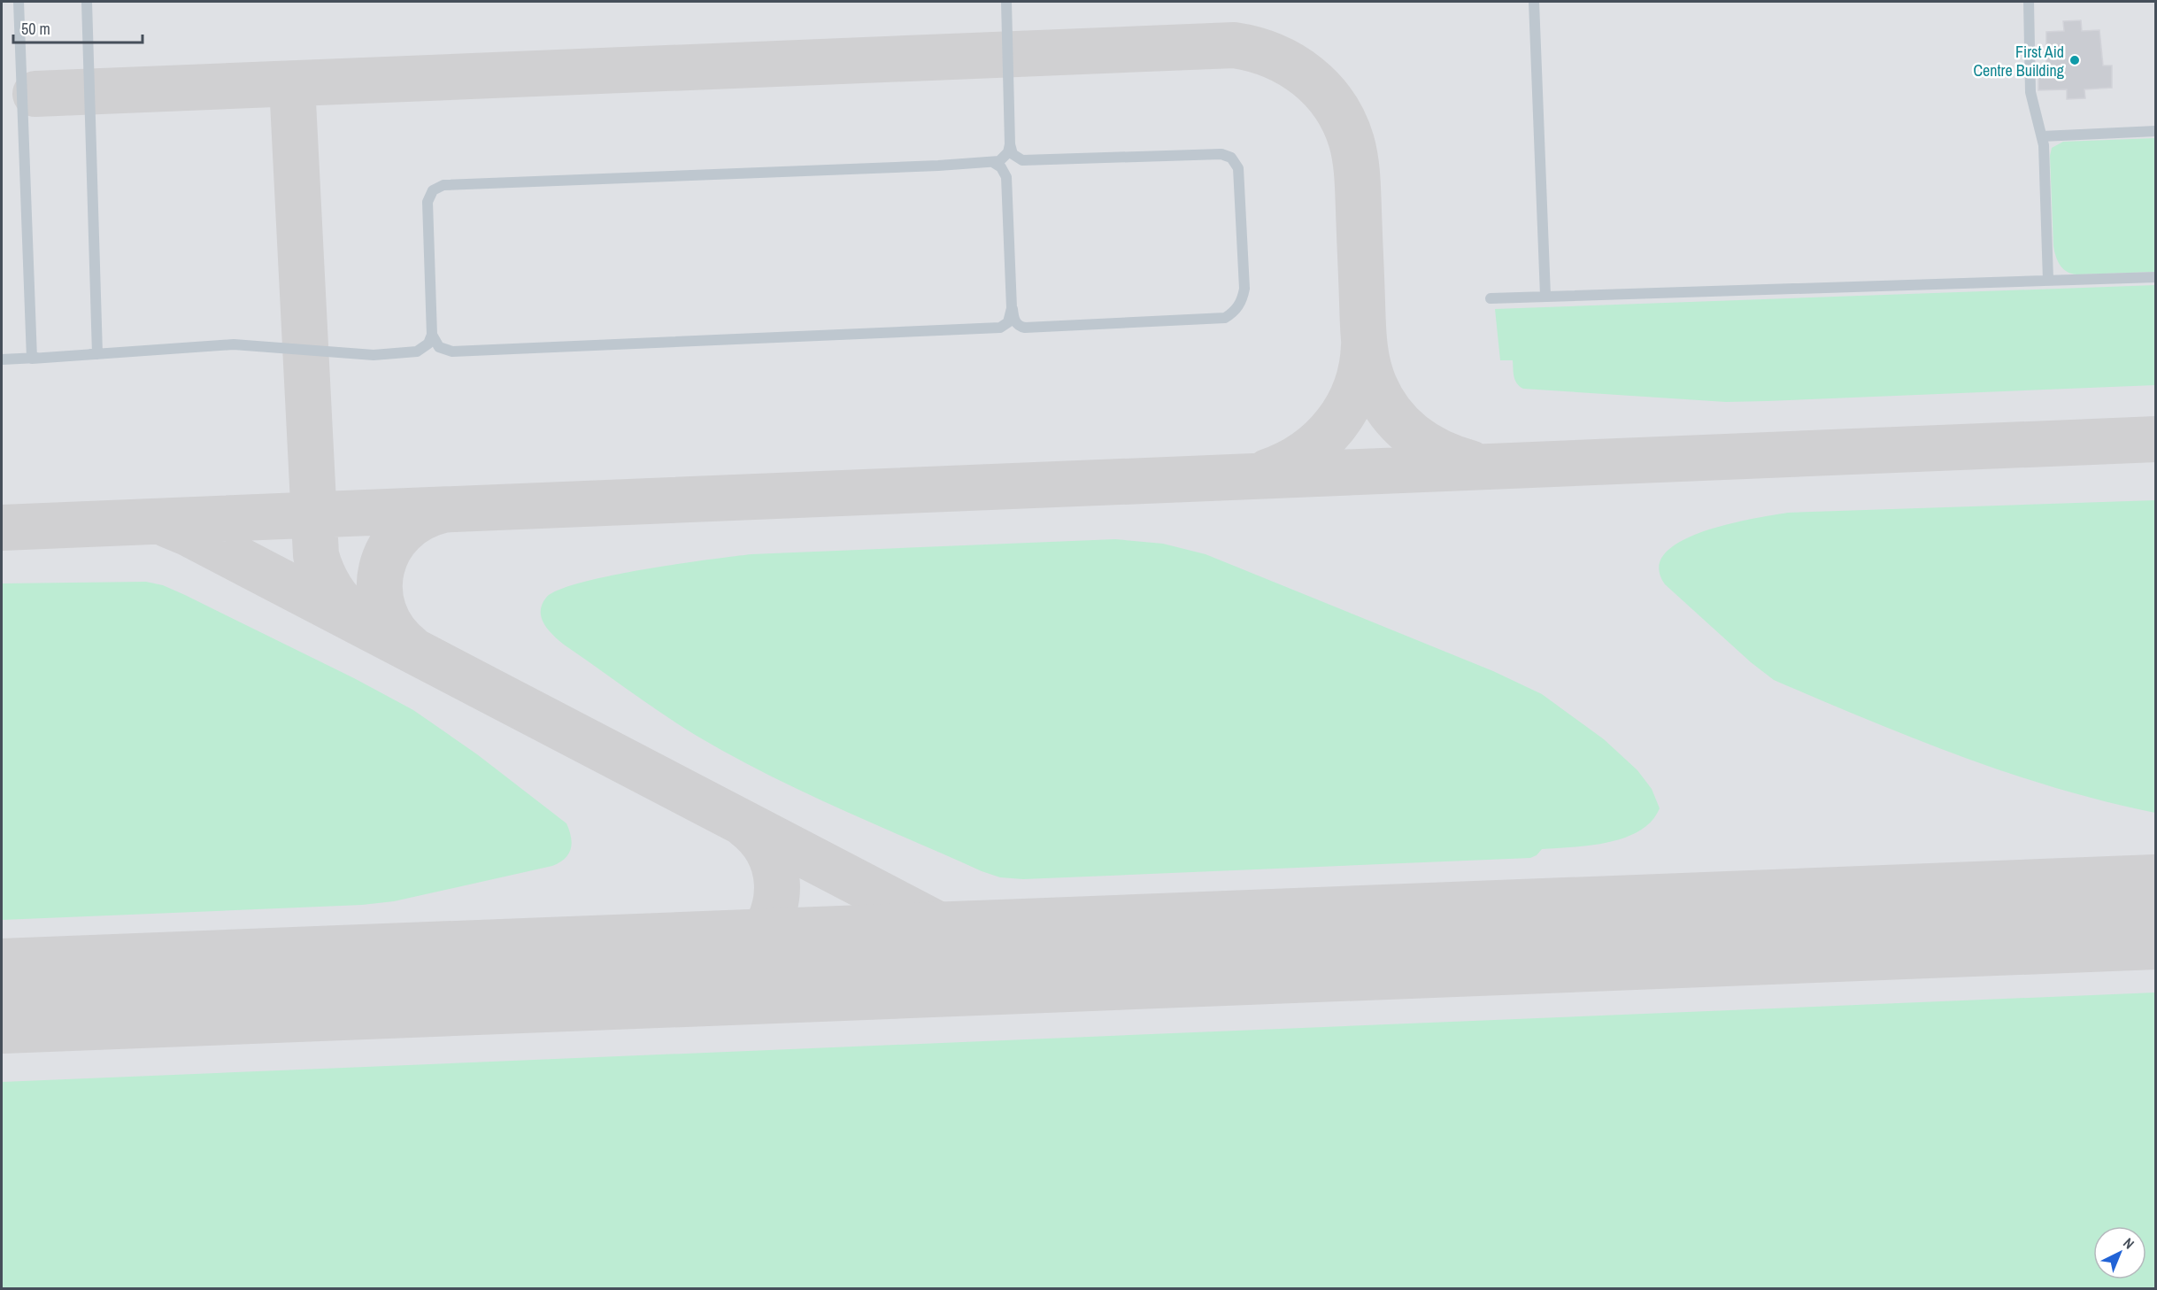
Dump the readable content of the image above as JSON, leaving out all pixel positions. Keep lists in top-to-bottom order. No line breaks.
{"places":["First Aid Centre Building"],"scale_bar":"50 m","north":"top right"}
